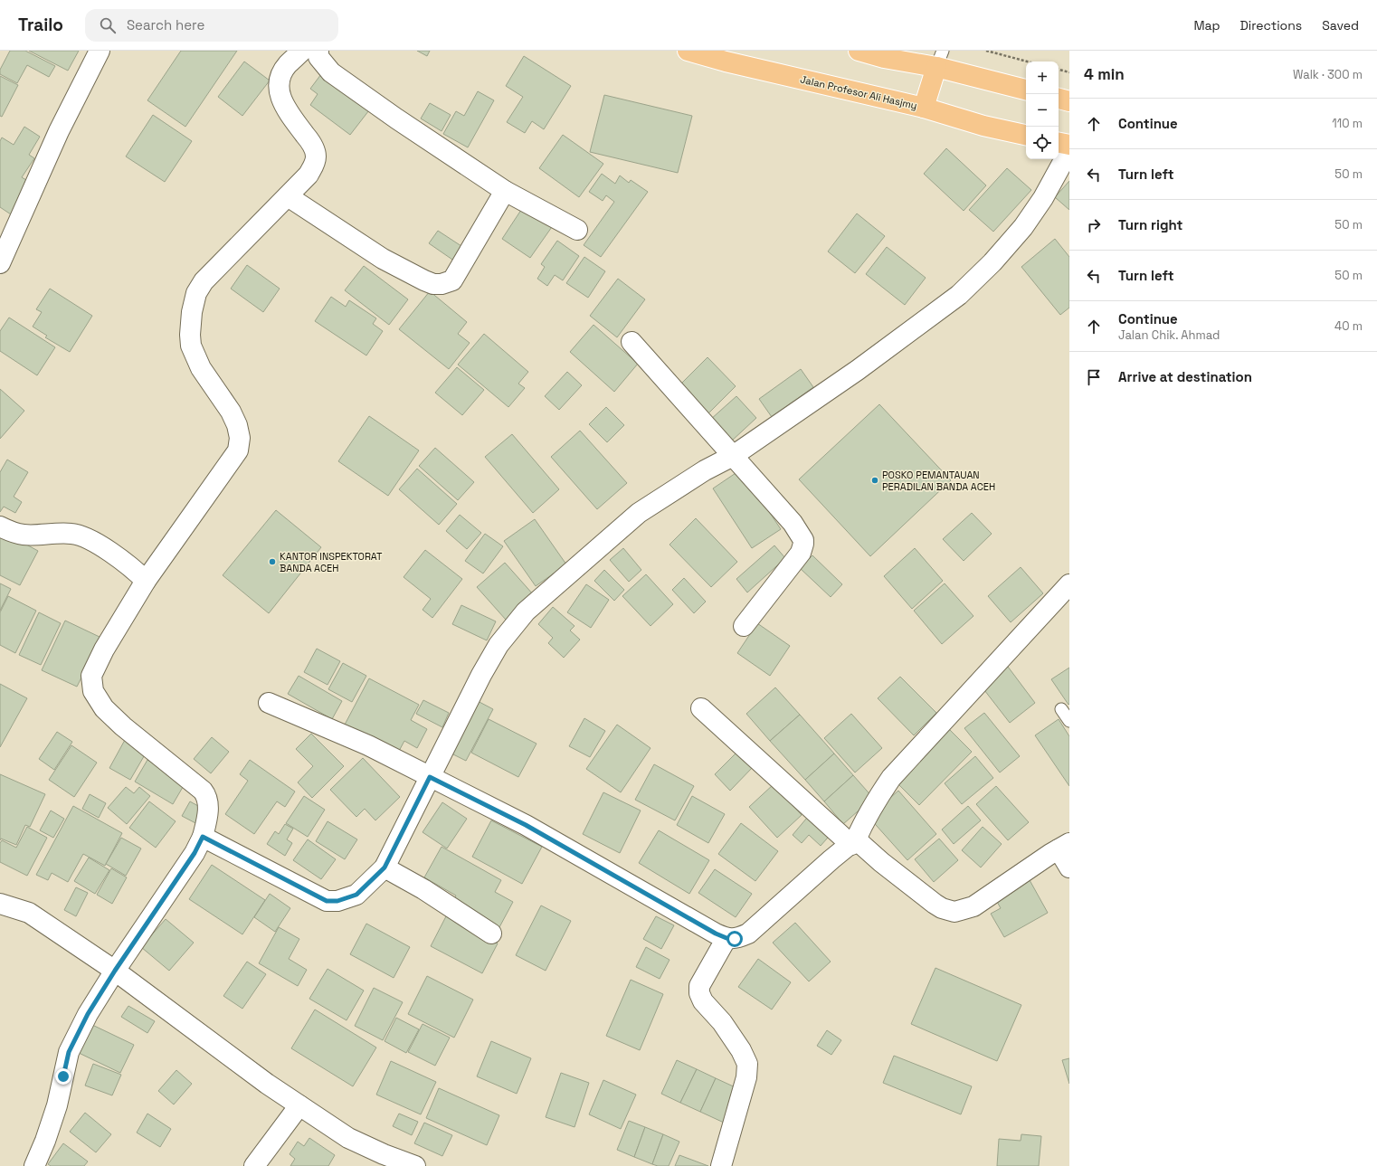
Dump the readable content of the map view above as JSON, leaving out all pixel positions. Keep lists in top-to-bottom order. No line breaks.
{"streets":{"main road":["Jalan Profesor Ali Hasjmy"]},"places":["POSKO PEMANTAUAN PERADILAN BANDA ACEH","KANTOR INSPEKTORAT BANDA ACEH"],"page":{"header":"Trailo","search":"Search here","nav":["Map","Directions","Saved"],"heading":["4 min","Walk · 300 m"],"map_buttons":["+","−"],"list":[["Continue","110 m"],["Turn left","50 m"],["Turn right","50 m"],["Turn left","50 m"],["Continue","Jalan Chik. Ahmad","40 m"],"Arrive at destination"]}}
